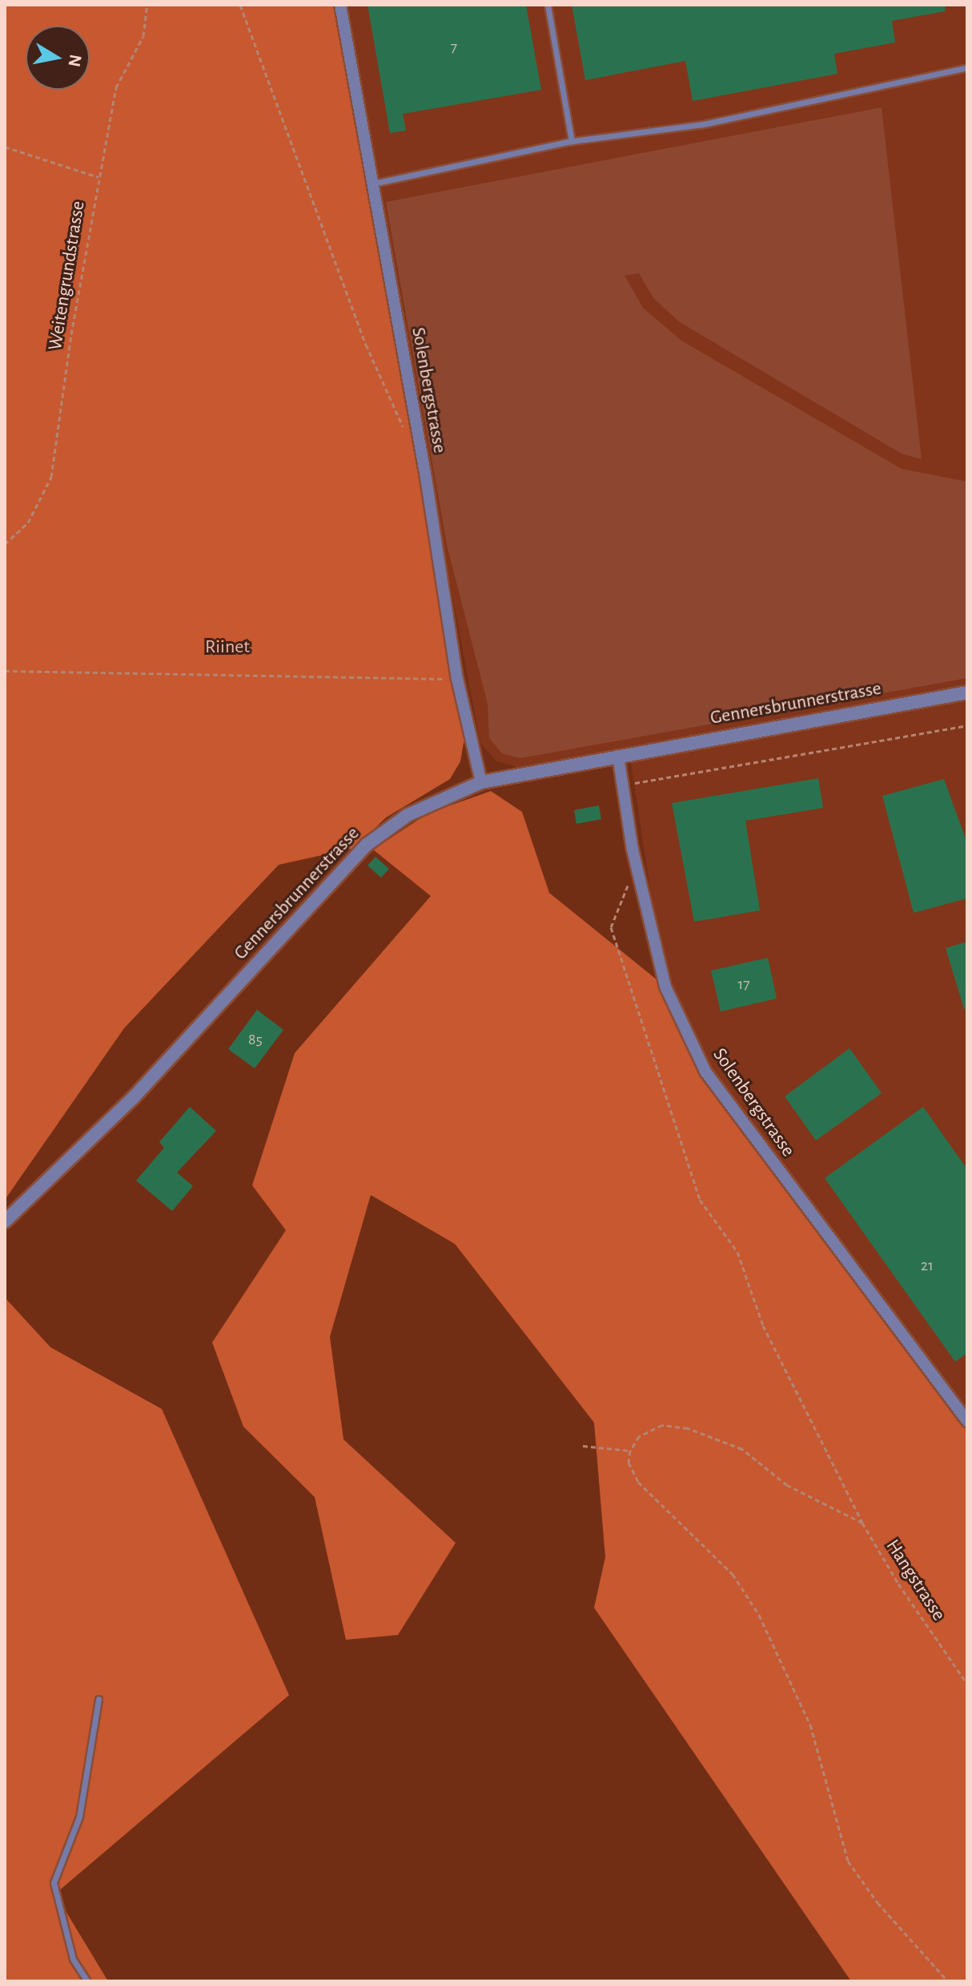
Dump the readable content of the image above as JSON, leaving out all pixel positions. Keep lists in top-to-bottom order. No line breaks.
{"streets":{"street":["Solenbergstrasse","Gennersbrunnerstrasse"],"path":["Weitengrundstrasse","Hangstrasse"]},"crossings":[["Solenbergstrasse","Gennersbrunnerstrasse"],["Solenbergstrasse","Hangstrasse"]],"parks":["Riinet"],"house_numbers":["7","17","85","21"],"north":"right"}
